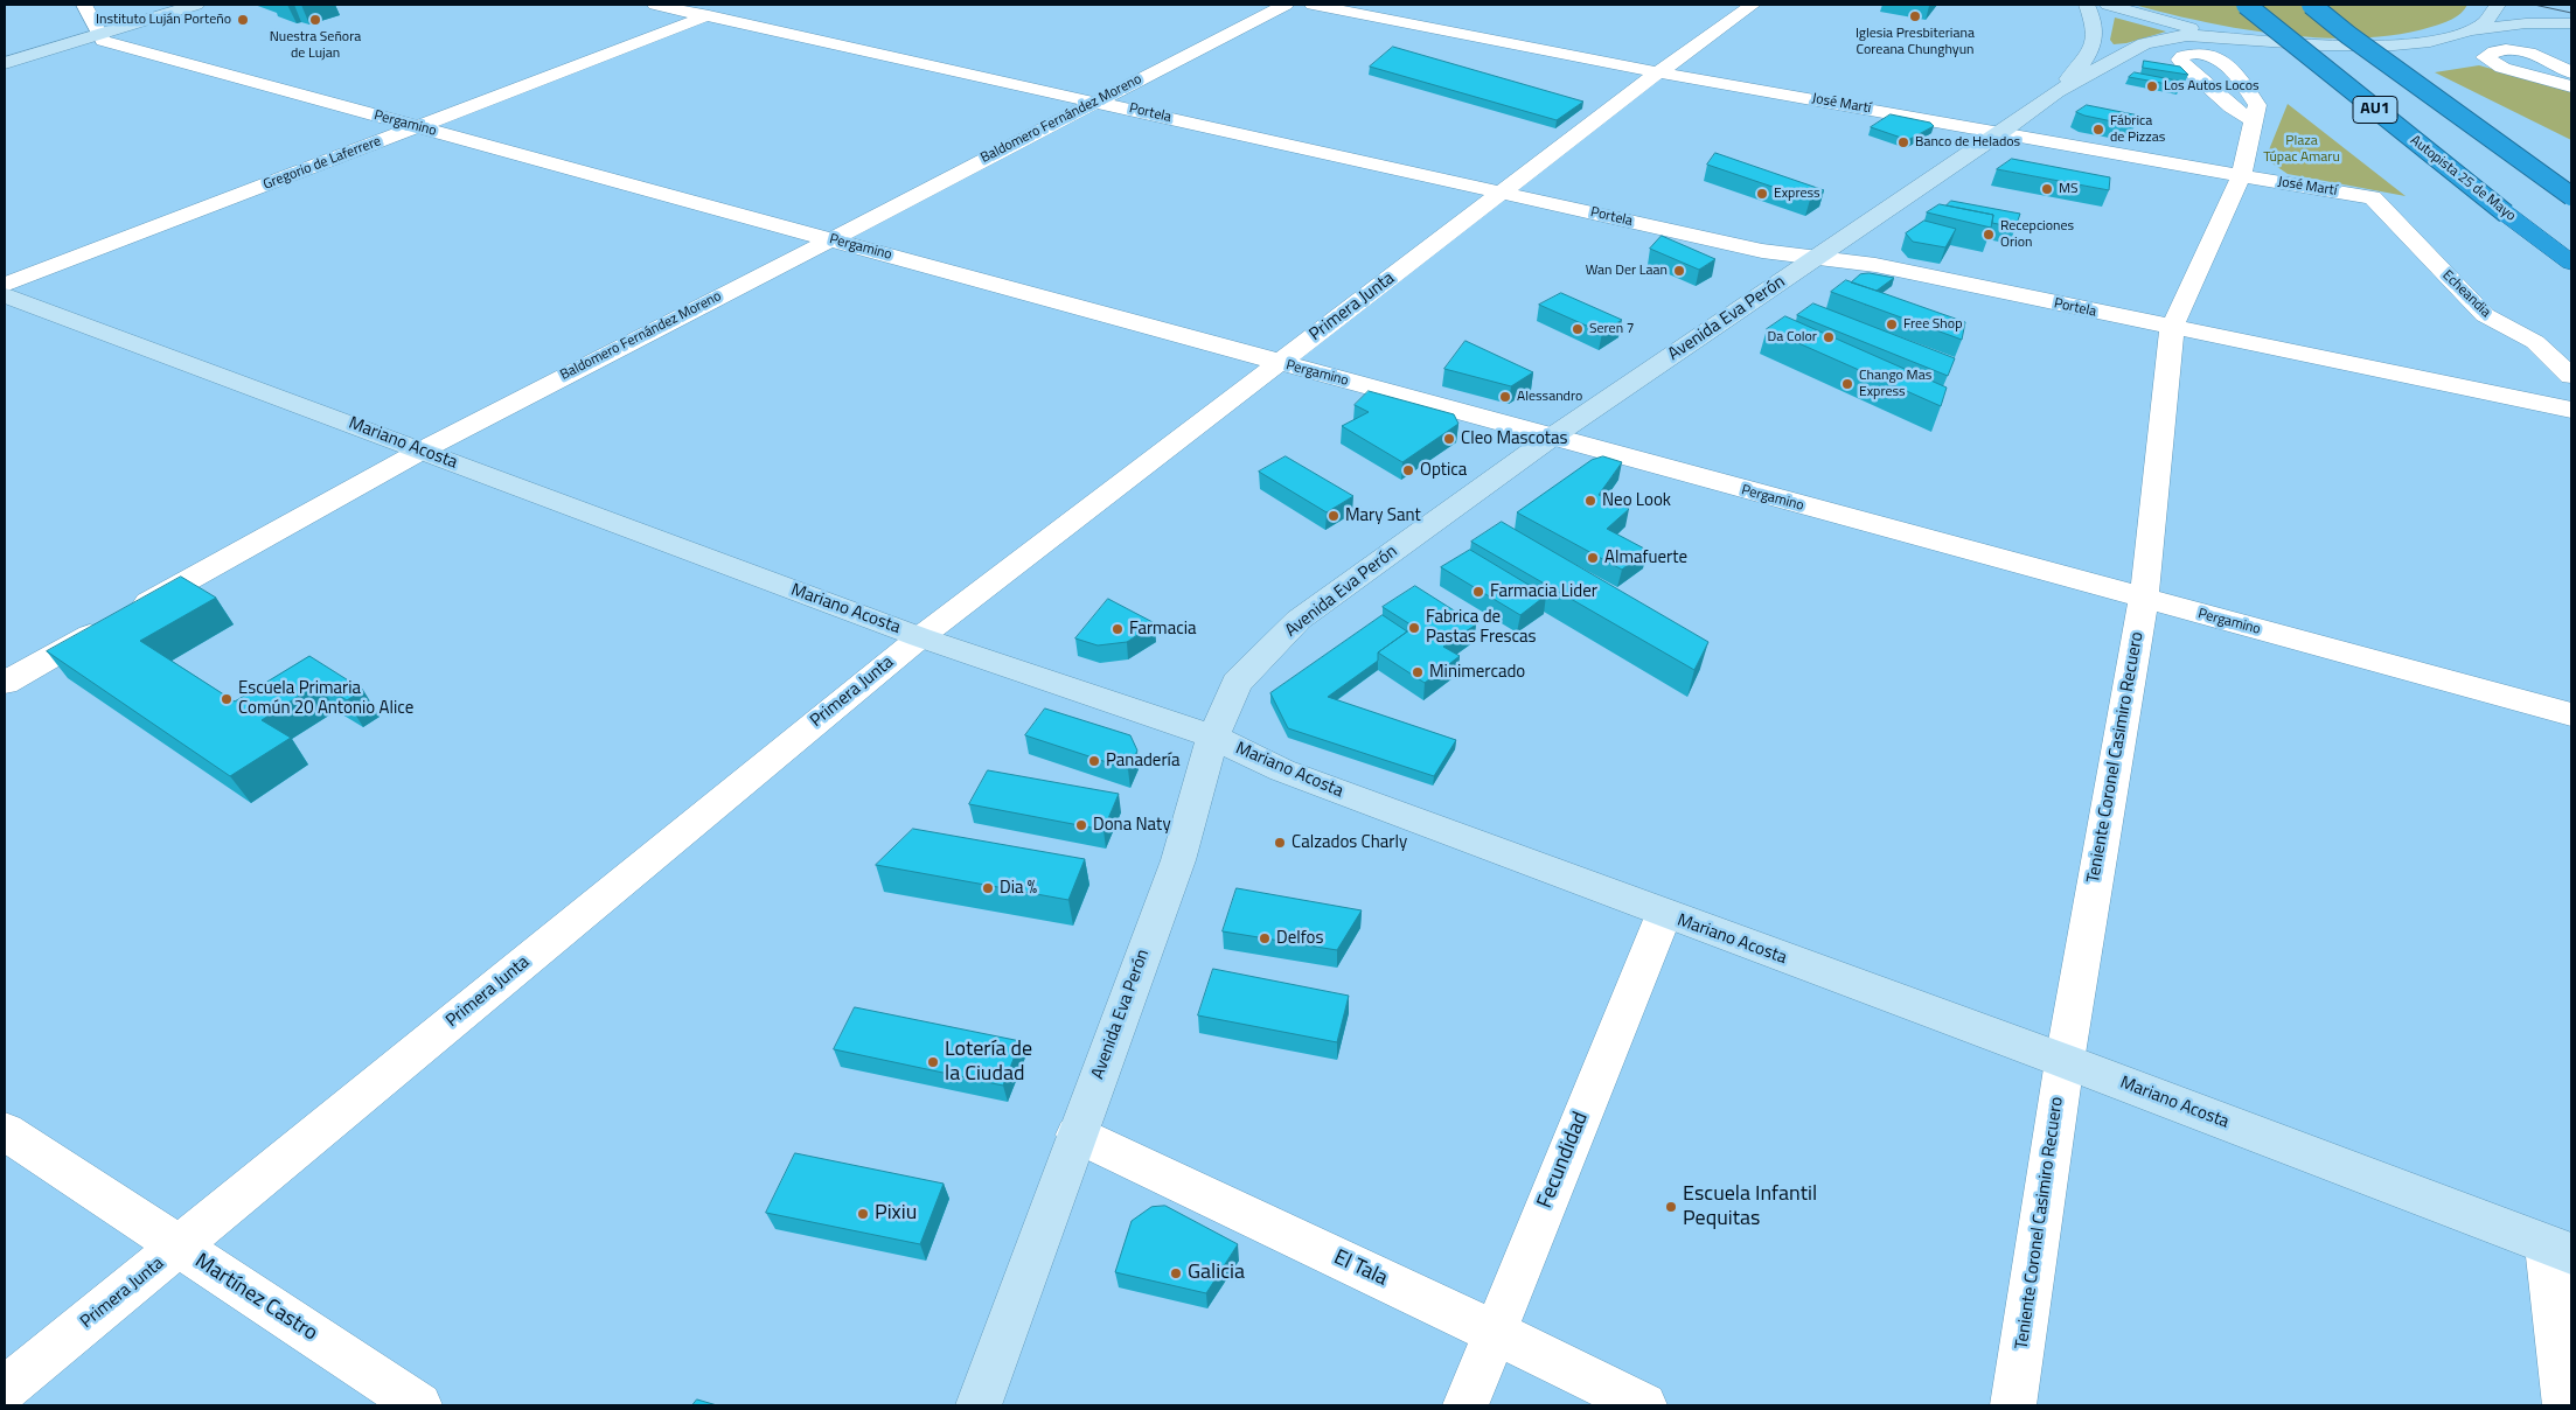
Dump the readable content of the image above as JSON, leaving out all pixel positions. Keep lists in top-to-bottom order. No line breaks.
{"streets":{"highway":["AU1","Autopista 25 de Mayo"],"main road":["Avenida Eva Perón","Mariano Acosta"],"street":["José Martí","Portela","Baldomero Fernández Moreno","Pergamino","Gregorio de Laferrere","Echeandia","Primera Junta","Teniente Coronel Casimiro Recuero","Fecundidad","El Tala","Martínez Castro"]},"crossings":[["José Martí","Echeandia"],["José Martí","Primera Junta"],["José Martí","Avenida Eva Perón"],["José Martí","Teniente Coronel Casimiro Recuero"],["Portela","Baldomero Fernández Moreno"],["Portela","Gregorio de Laferrere"],["Portela","Primera Junta"],["Portela","Avenida Eva Perón"],["Portela","Teniente Coronel Casimiro Recuero"],["Baldomero Fernández Moreno","Pergamino"],["Baldomero Fernández Moreno","Mariano Acosta"],["Pergamino","Gregorio de Laferrere"],["Pergamino","Primera Junta"],["Pergamino","Avenida Eva Perón"],["Pergamino","Teniente Coronel Casimiro Recuero"],["Primera Junta","Mariano Acosta"],["Primera Junta","Martínez Castro"],["Avenida Eva Perón","Mariano Acosta"],["Avenida Eva Perón","El Tala"],["Mariano Acosta","Teniente Coronel Casimiro Recuero"],["Mariano Acosta","Fecundidad"],["Fecundidad","El Tala"]],"parks":["Plaza Túpac Amaru"],"places":["Iglesia Presbiteriana Coreana Chunghyun","Instituto Luján Porteño","Nuestra Señora de Lujan","Los Autos Locos","Fábrica de Pizzas","Banco de Helados","MS","Express","Recepciones Orion","Wan Der Laan","Free Shop","Seren 7","Da Color","Chango Mas Express","Alessandro","Cleo Mascotas","Optica","Neo Look","Mary Sant","Almafuerte","Farmacia Lider","Fabrica de Pastas Frescas","Farmacia","Minimercado","Escuela Primaria Común 20 Antonio Alice","Panadería","Dona Naty","Calzados Charly","Dia %","Delfos","Lotería de la Ciudad","Escuela Infantil Pequitas","Pixiu","Galicia"]}
